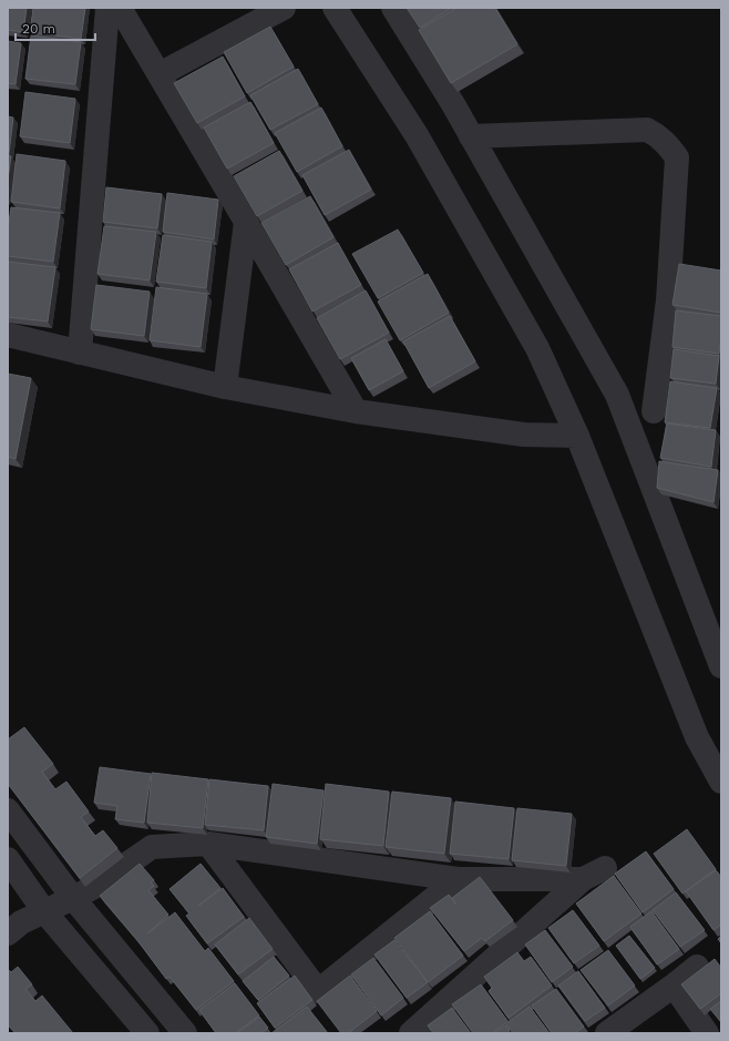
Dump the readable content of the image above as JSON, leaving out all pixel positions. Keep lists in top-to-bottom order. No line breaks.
{"scale_bar":"20 m"}
